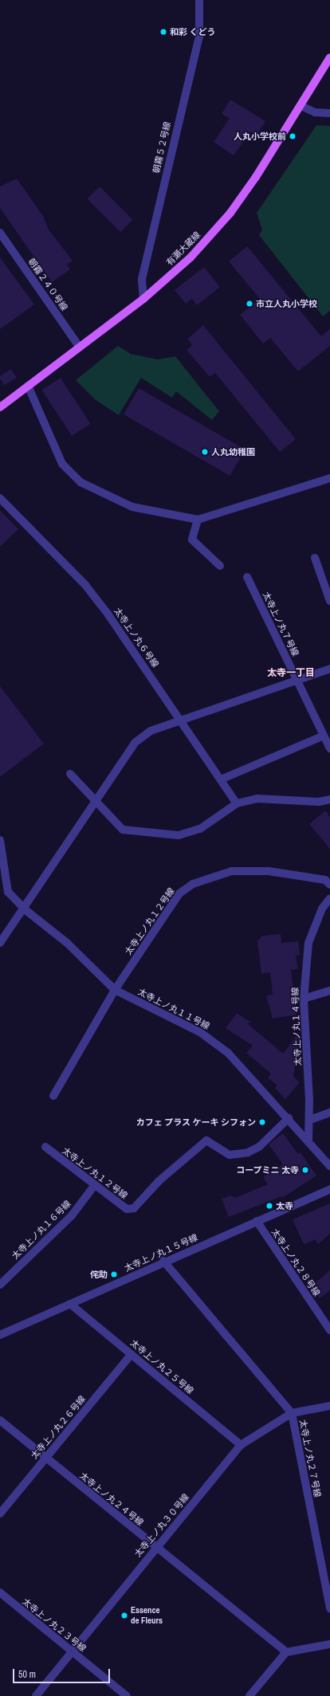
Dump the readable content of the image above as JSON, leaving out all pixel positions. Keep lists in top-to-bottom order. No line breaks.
{"streets":{"main road":["有瀬大蔵線"],"street":["朝霧５２号線","朝霧２４０号線","太寺上ノ丸７号線","太寺上ノ丸６号線","太寺上ノ丸１２号線","太寺上ノ丸１１号線","太寺上ノ丸１４号線","太寺上ノ丸１６号線","太寺上ノ丸１５号線","太寺上ノ丸２８号線","太寺上ノ丸２５号線","太寺上ノ丸２６号線","太寺上ノ丸２７号線","太寺上ノ丸２４号線","太寺上ノ丸３０号線","太寺上ノ丸２３号線"]},"crossings":[["朝霧５２号線","有瀬大蔵線"],["有瀬大蔵線","朝霧２４０号線"],["太寺上ノ丸１２号線","太寺上ノ丸１１号線"],["太寺上ノ丸１２号線","太寺上ノ丸１６号線"],["太寺上ノ丸１１号線","太寺上ノ丸１４号線"],["太寺上ノ丸１５号線","太寺上ノ丸２８号線"],["太寺上ノ丸１５号線","太寺上ノ丸２５号線"],["太寺上ノ丸１５号線","太寺上ノ丸２７号線"],["太寺上ノ丸２５号線","太寺上ノ丸２６号線"],["太寺上ノ丸２５号線","太寺上ノ丸３０号線"],["太寺上ノ丸２６号線","太寺上ノ丸２４号線"],["太寺上ノ丸２７号線","太寺上ノ丸３０号線"],["太寺上ノ丸２４号線","太寺上ノ丸３０号線"],["太寺上ノ丸３０号線","太寺上ノ丸２３号線"]],"districts":["太寺一丁目"],"places":["和彩 くどう","人丸小学校前","市立人丸小学校","人丸幼稚園","カフェ プラス ケーキ シフォン","コープミニ 太寺","太寺","侘助","Essence de Fleurs"],"scale_bar":"50 m"}
